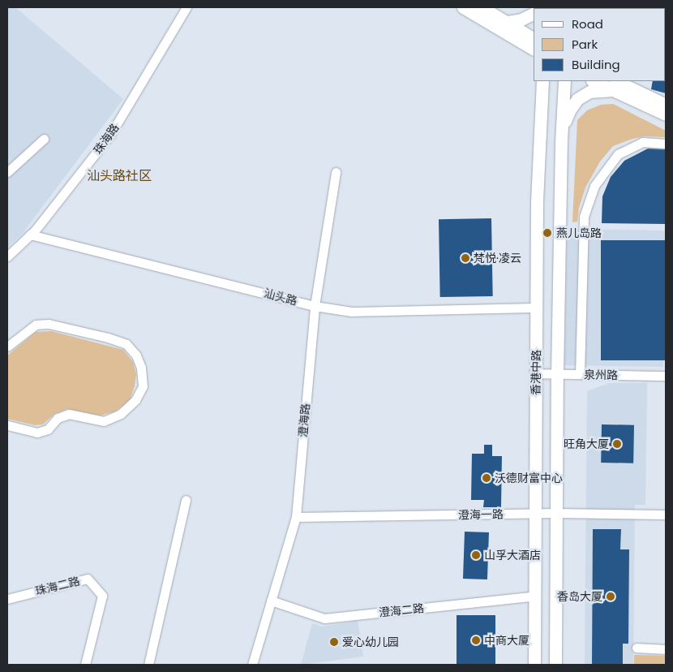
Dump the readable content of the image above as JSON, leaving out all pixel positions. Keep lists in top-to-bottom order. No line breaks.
{"streets":{"main road":["香港中路"],"street":["珠海路","汕头路","泉州路","澄海路","澄海一路","珠海二路","澄海二路"]},"crossings":[["珠海路","汕头路"],["汕头路","香港中路"],["汕头路","澄海路"],["香港中路","泉州路"],["香港中路","澄海一路"],["香港中路","澄海二路"],["澄海路","澄海一路"],["澄海路","澄海二路"]],"districts":["汕头路社区"],"places":["燕儿岛路","梵悦·凌云","旺角大厦","沃德财富中心","山孚大酒店","香岛大厦","中商大厦","爱心幼儿园"],"legend":["Road","Park","Building"]}
